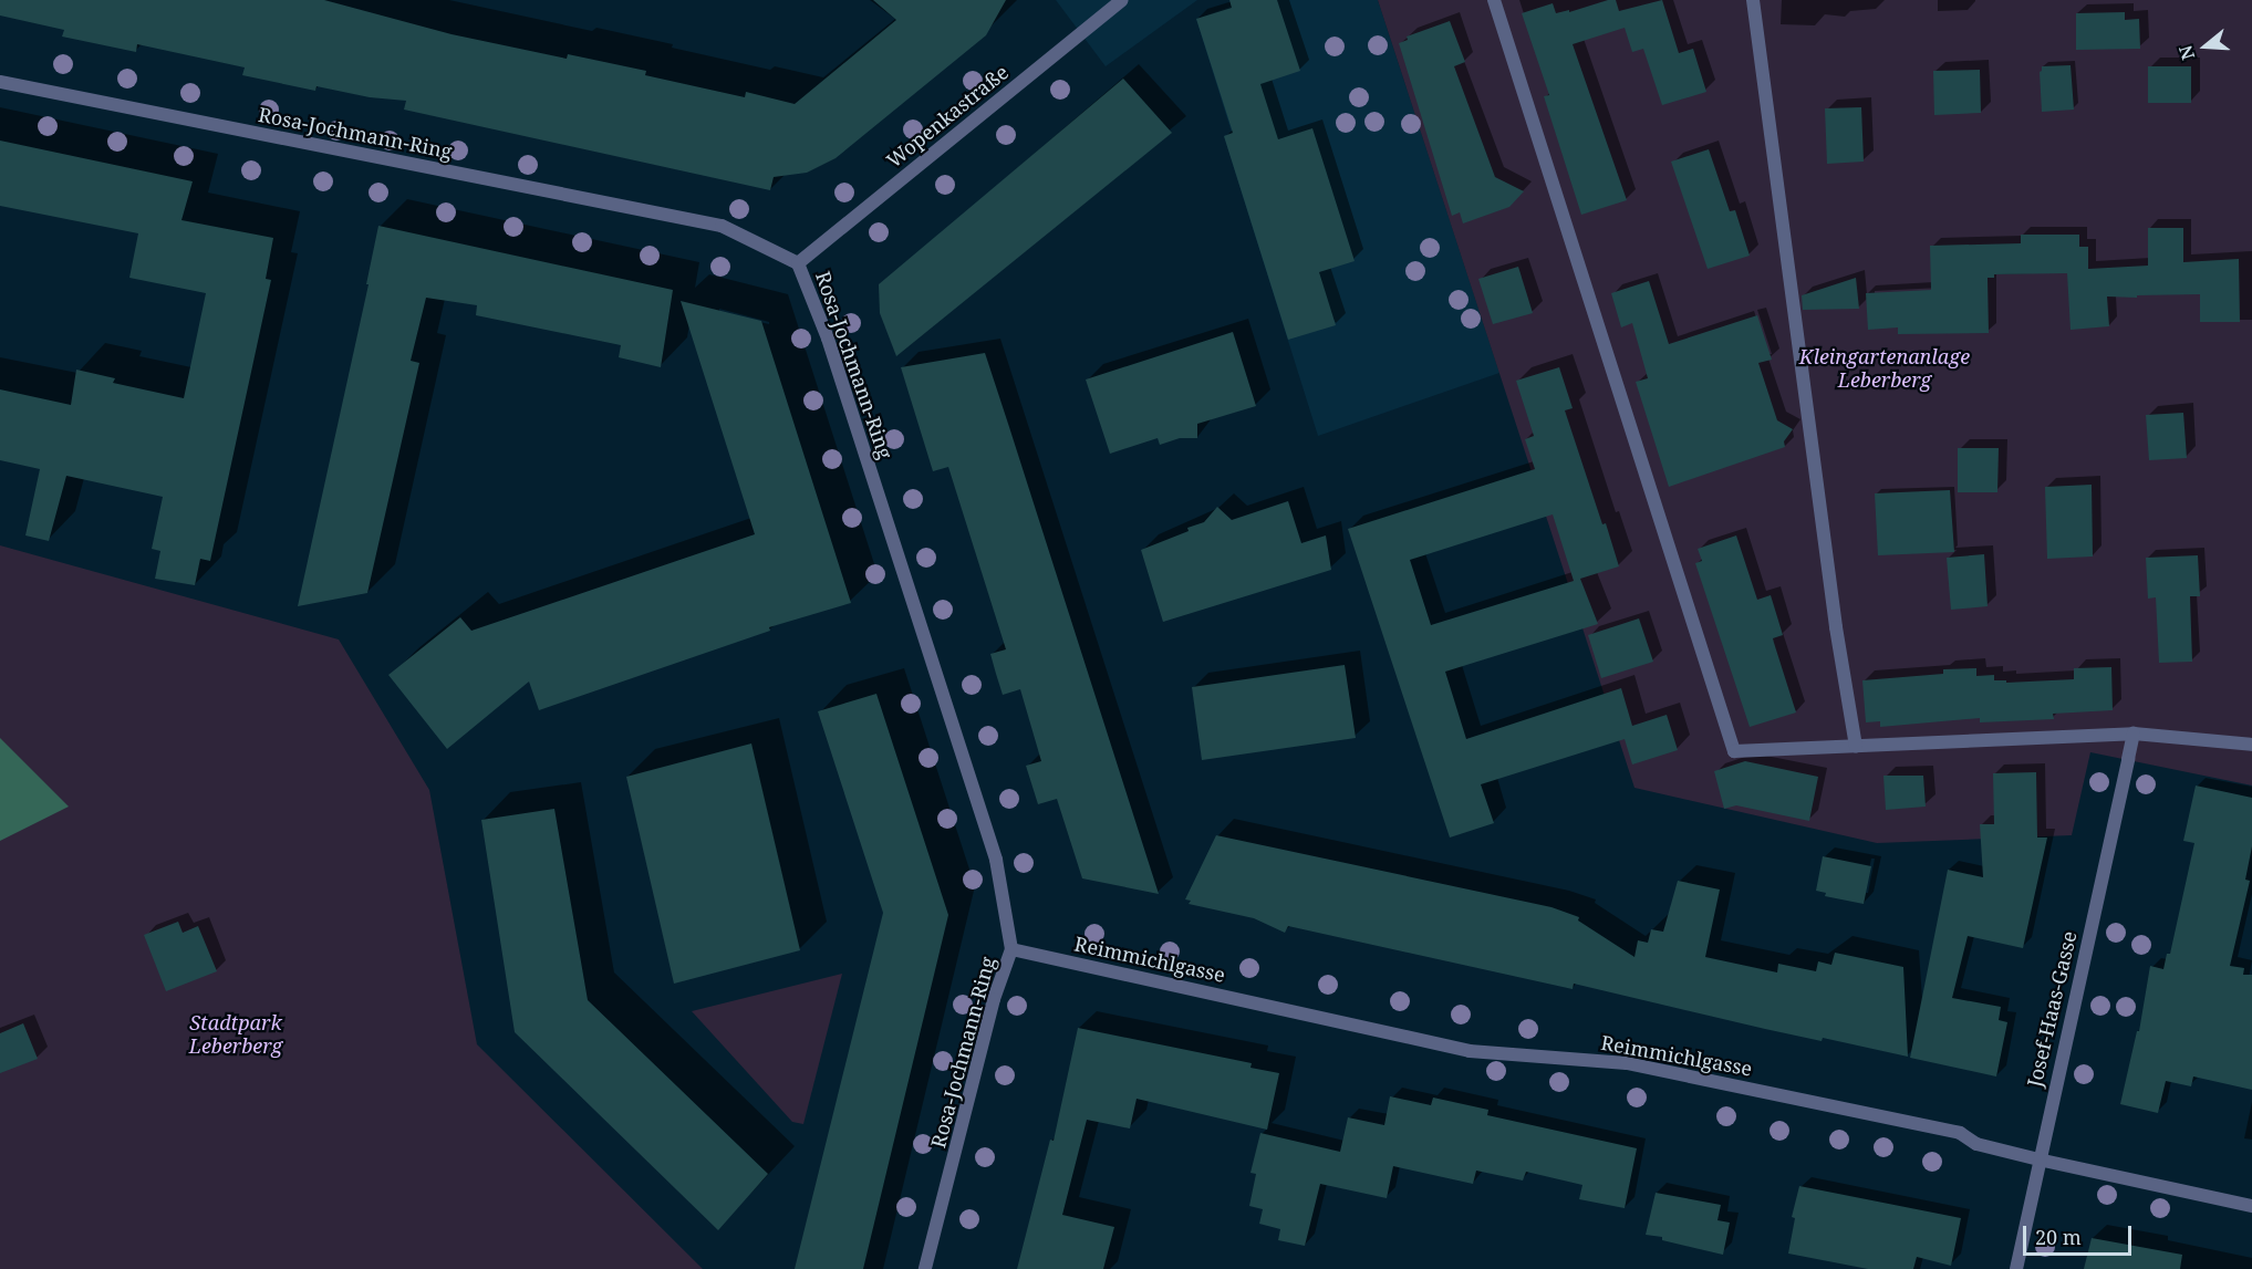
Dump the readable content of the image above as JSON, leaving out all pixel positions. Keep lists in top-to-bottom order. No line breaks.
{"streets":{"street":["Wopenkastraße","Rosa-Jochmann-Ring","Reimmichlgasse","Josef-Haas-Gasse"]},"crossings":[["Wopenkastraße","Rosa-Jochmann-Ring"],["Rosa-Jochmann-Ring","Reimmichlgasse"],["Reimmichlgasse","Josef-Haas-Gasse"]],"parks":["Kleingartenanlage Leberberg","Stadtpark Leberberg"],"scale_bar":"20 m","north":"left"}
